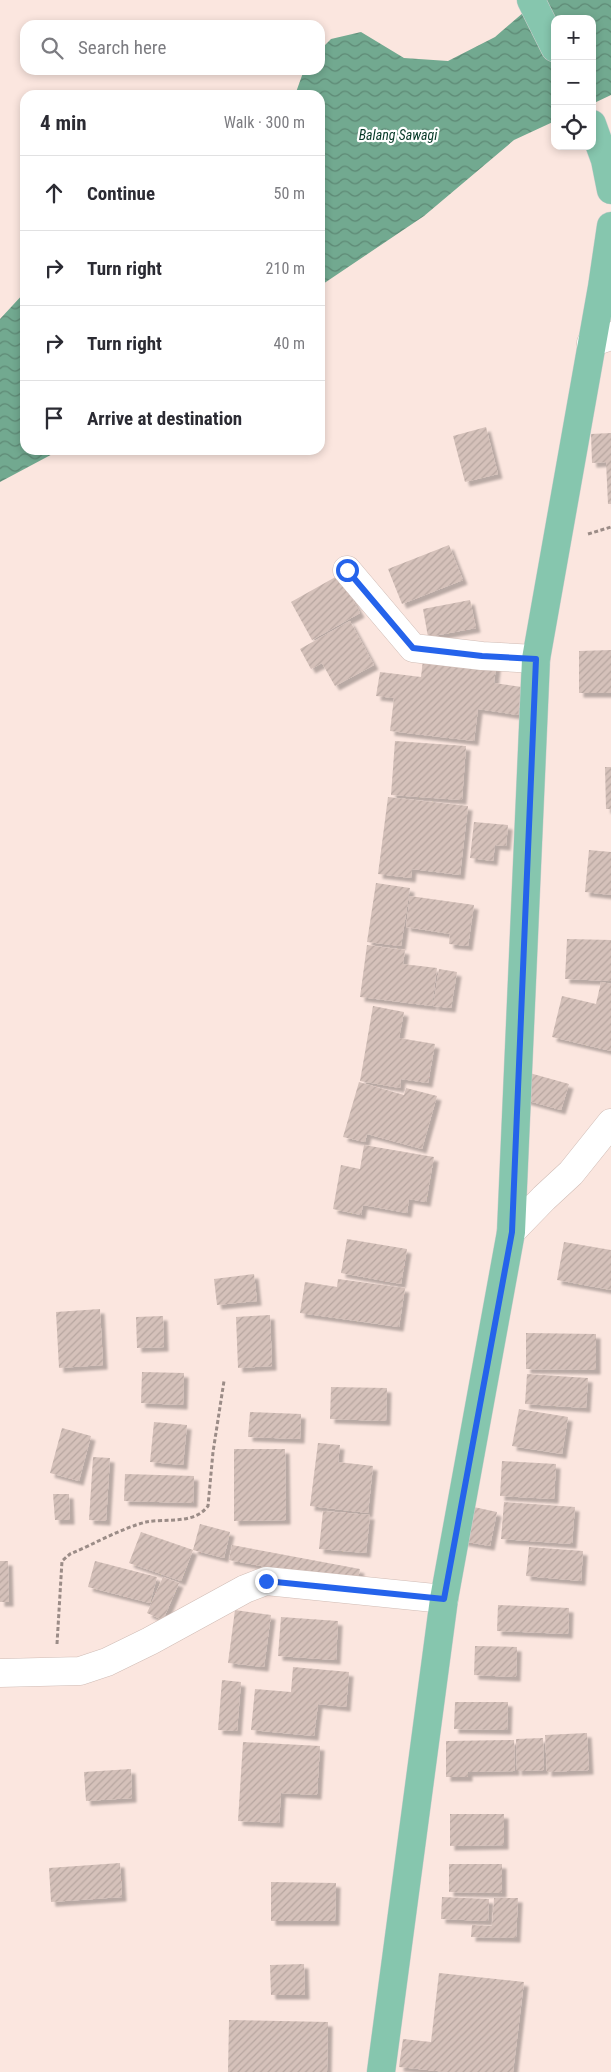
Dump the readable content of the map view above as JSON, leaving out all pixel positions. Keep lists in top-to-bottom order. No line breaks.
{"water":["Balang Sawagi"],"page":{"map_buttons":["+","−"],"search":"Search here","heading":["4 min","Walk · 300 m"],"list":[["Continue","50 m"],["Turn right","210 m"],["Turn right","40 m"],"Arrive at destination"]}}
